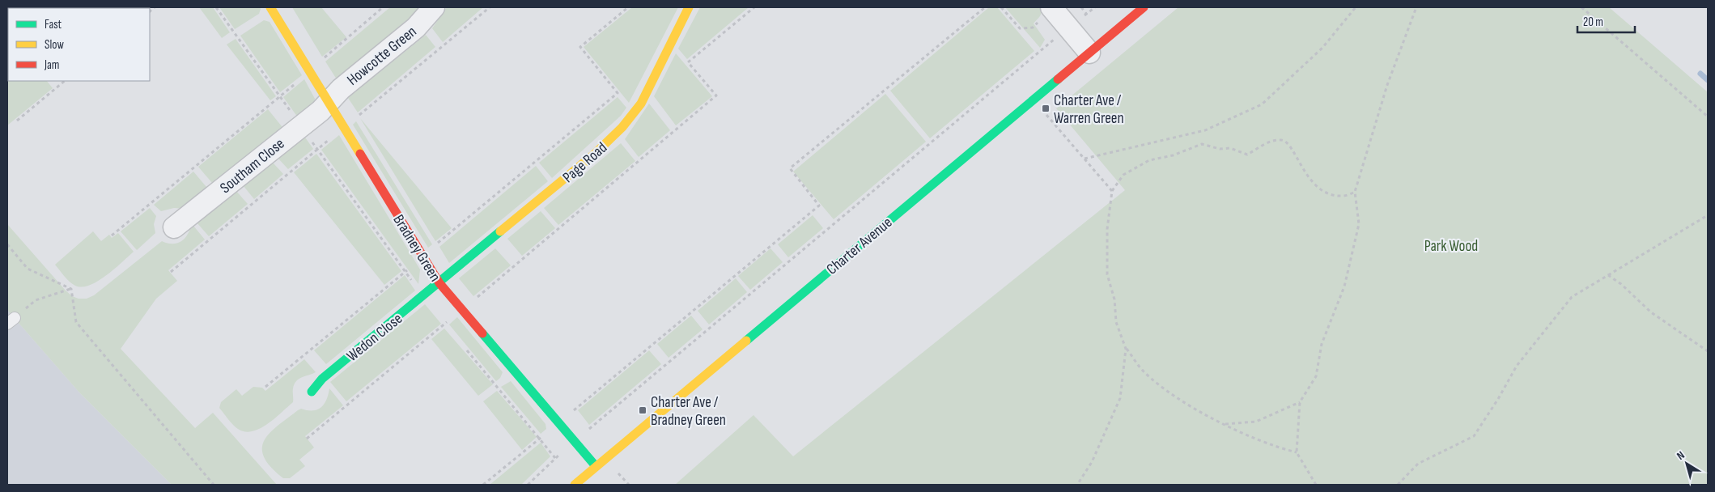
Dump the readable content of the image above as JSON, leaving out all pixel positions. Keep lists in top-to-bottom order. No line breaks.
{"streets":{"street":["Howcotte Green","Page Road","Southam Close","Charter Avenue","Bradney Green","Wedon Close"]},"crossings":[["Howcotte Green","Southam Close"],["Howcotte Green","Bradney Green"],["Page Road","Bradney Green"],["Page Road","Wedon Close"],["Southam Close","Bradney Green"],["Charter Avenue","Bradney Green"],["Bradney Green","Wedon Close"]],"parks":["Park Wood"],"places":{"transit":["Charter Ave / Warren Green","Charter Ave / Bradney Green"]},"legend":["Fast","Slow","Jam"],"scale_bar":"20 m","north":"top left"}
